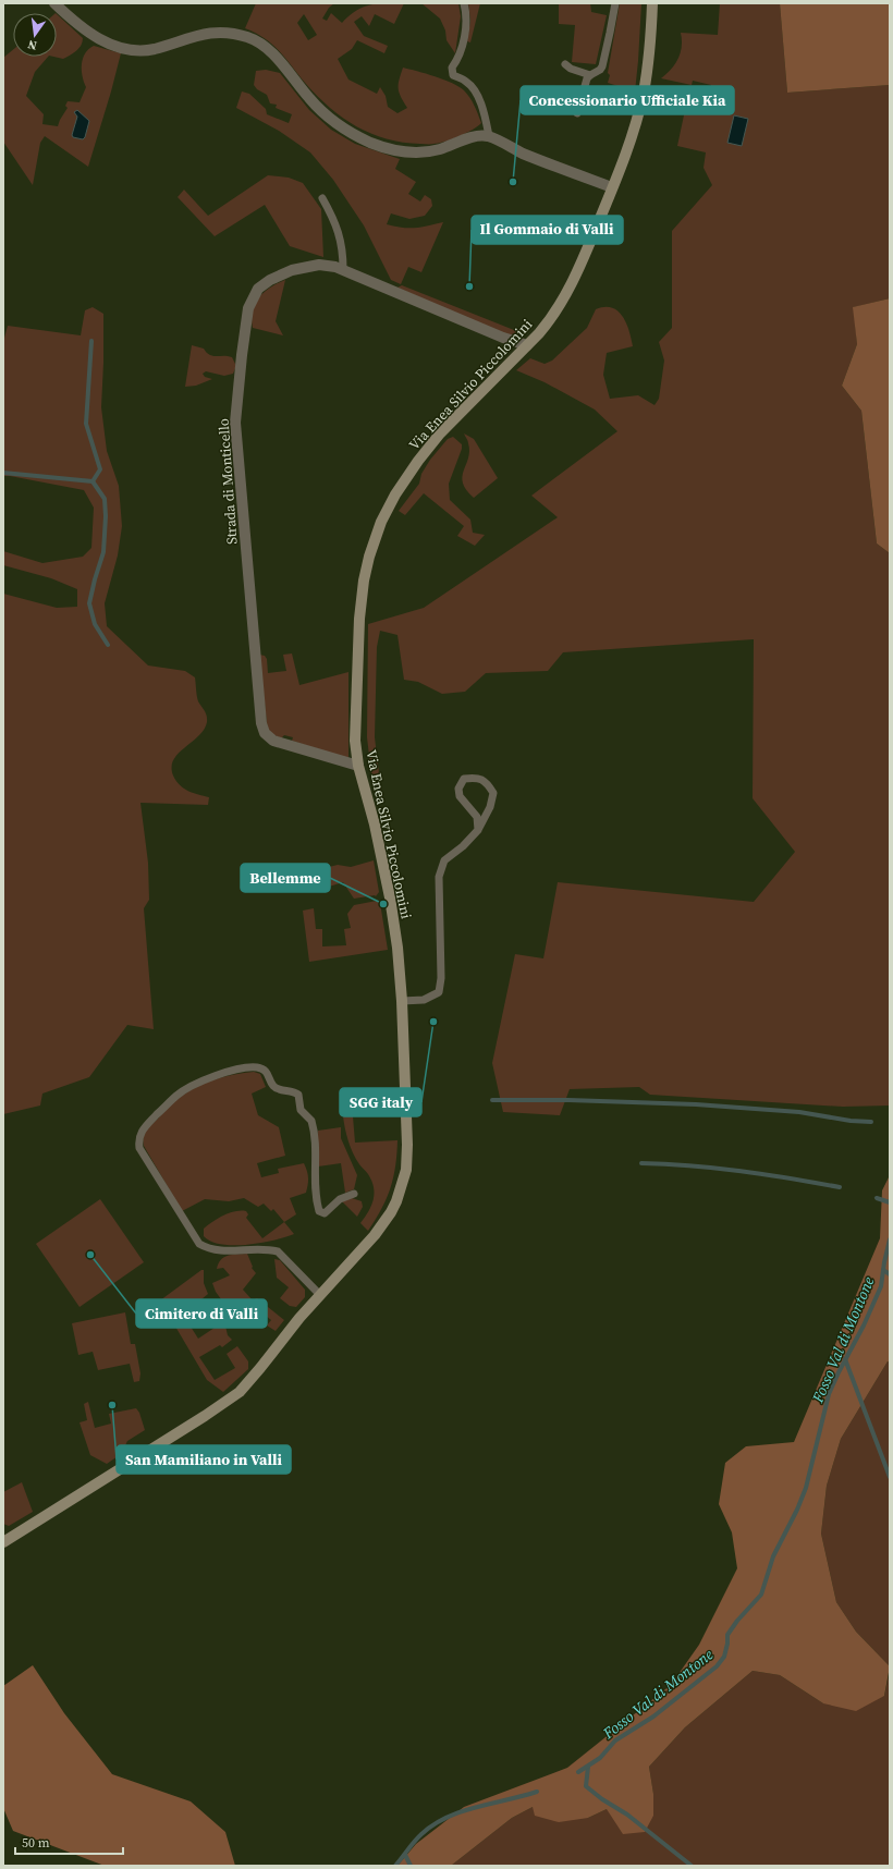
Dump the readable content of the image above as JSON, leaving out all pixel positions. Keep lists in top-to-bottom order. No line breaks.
{"streets":{"main road":["Via Enea Silvio Piccolomini"],"street":["Strada di Monticello"]},"crossings":[["Via Enea Silvio Piccolomini","Strada di Monticello"]],"water":["Fosso Val di Montone"],"places":["Concessionario Ufficiale Kia","Il Gommaio di Valli","Bellemme","SGG italy","Cimitero di Valli","San Mamiliano in Valli"],"scale_bar":"50 m","north":"bottom"}
